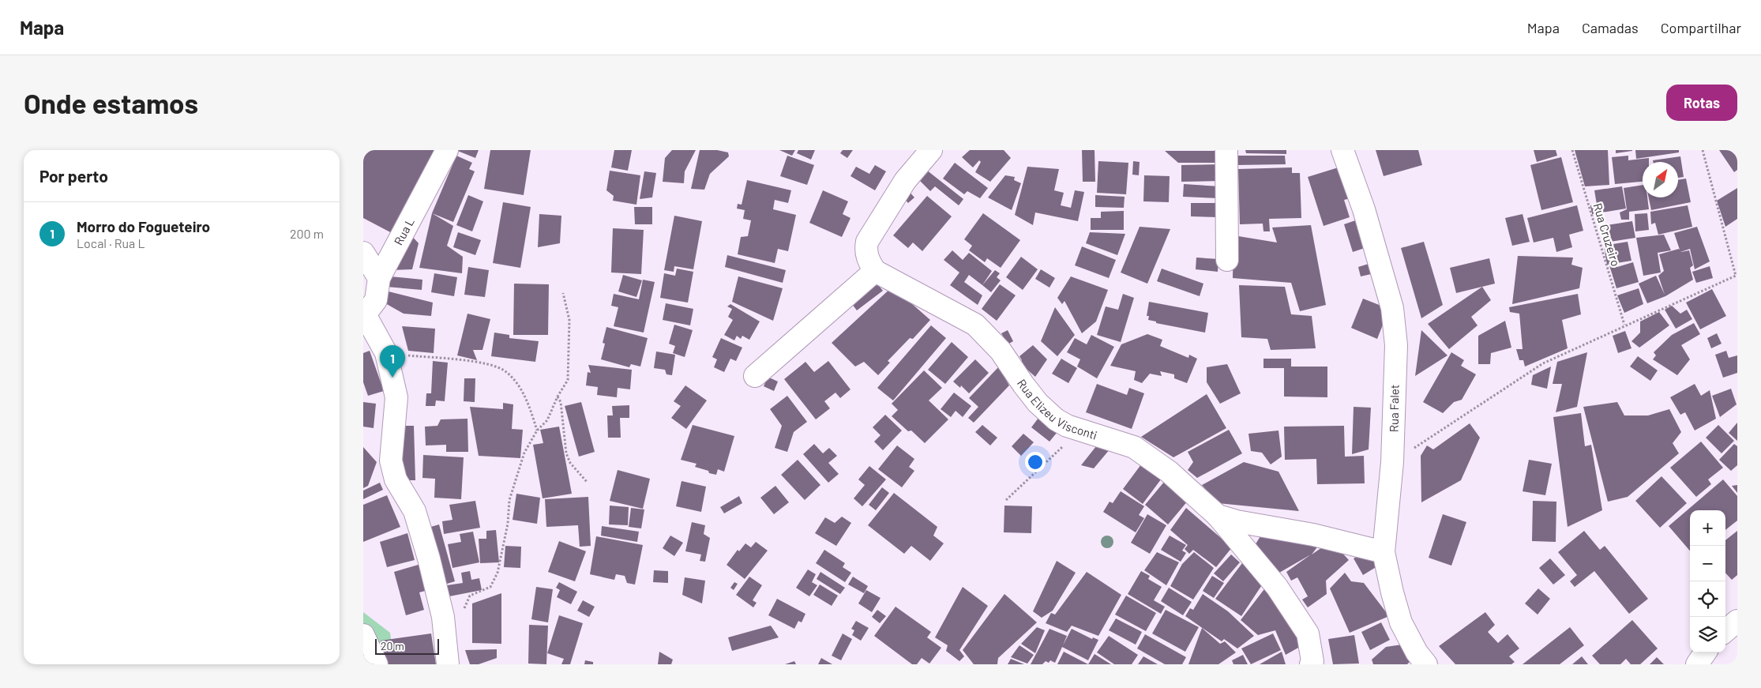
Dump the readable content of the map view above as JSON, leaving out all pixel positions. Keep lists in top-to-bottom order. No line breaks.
{"streets":{"street":["Rua L","Rua Elizeu Visconti","Rua Falet"],"path":["Rua Cruzeiro"]},"scale_bar":"20 m","north":"top right","page":{"header":"Mapa","nav":["Mapa","Camadas","Compartilhar"],"buttons":"Rotas","title":"Onde estamos","heading":"Por perto","list":[{"mark":"1","name":"Morro do Fogueteiro","note":"Local · Rua L","value":"200 m"}],"pins":"1","map_buttons":["+","−"],"scale":"20 m"}}
